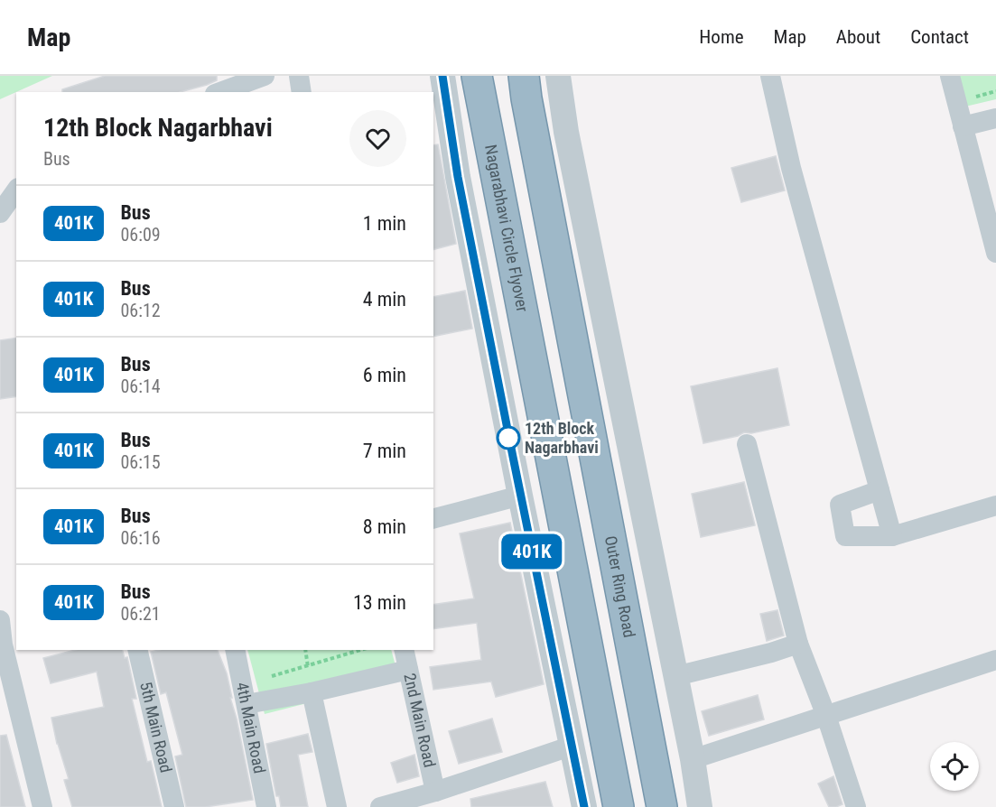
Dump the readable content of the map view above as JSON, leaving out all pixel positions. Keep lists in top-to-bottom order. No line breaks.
{"streets":{"highway":["Nagarabhavi Circle Flyover","Outer Ring Road"],"street":["2nd Main Road","5th Main Road","4th Main Road"]},"places":["12th Block Nagarbhavi"],"lines":["bus line 401K"],"page":{"header":"Map","nav":["Home","Map","About","Contact"],"on_map":"401K","heading":["12th Block Nagarbhavi","Bus"],"list":[{"mark":"401K","name":"Bus","note":"06:09","value":"1 min"},{"mark":"401K","name":"Bus","note":"06:12","value":"4 min"},{"mark":"401K","name":"Bus","note":"06:14","value":"6 min"},{"mark":"401K","name":"Bus","note":"06:15","value":"7 min"},{"mark":"401K","name":"Bus","note":"06:16","value":"8 min"},{"mark":"401K","name":"Bus","note":"06:21","value":"13 min"}]}}
